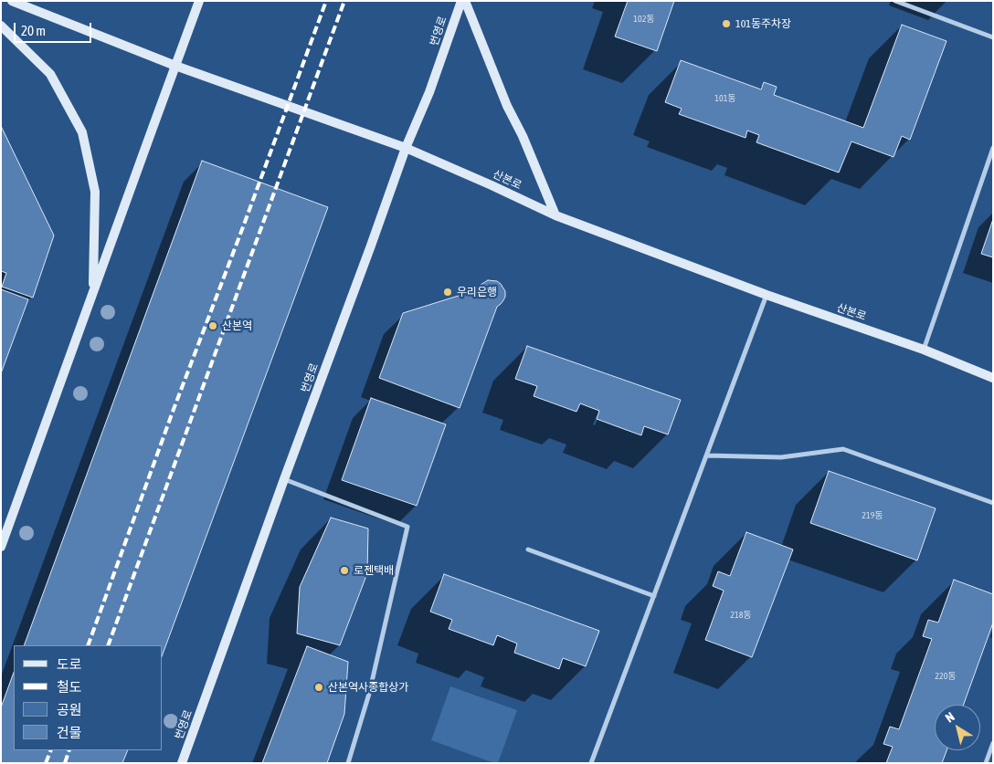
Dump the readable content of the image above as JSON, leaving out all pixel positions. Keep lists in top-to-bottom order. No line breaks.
{"streets":{"street":["번영로","산본로"]},"crossings":[["번영로","산본로"]],"places":["101동주차장","우리은행","산본역","로젠택배","산본역사종합상가"],"house_numbers":["102동","101동","219동","218동","220동"],"legend":["도로","철도","공원","건물"],"scale_bar":"20 m","north":"top left"}
